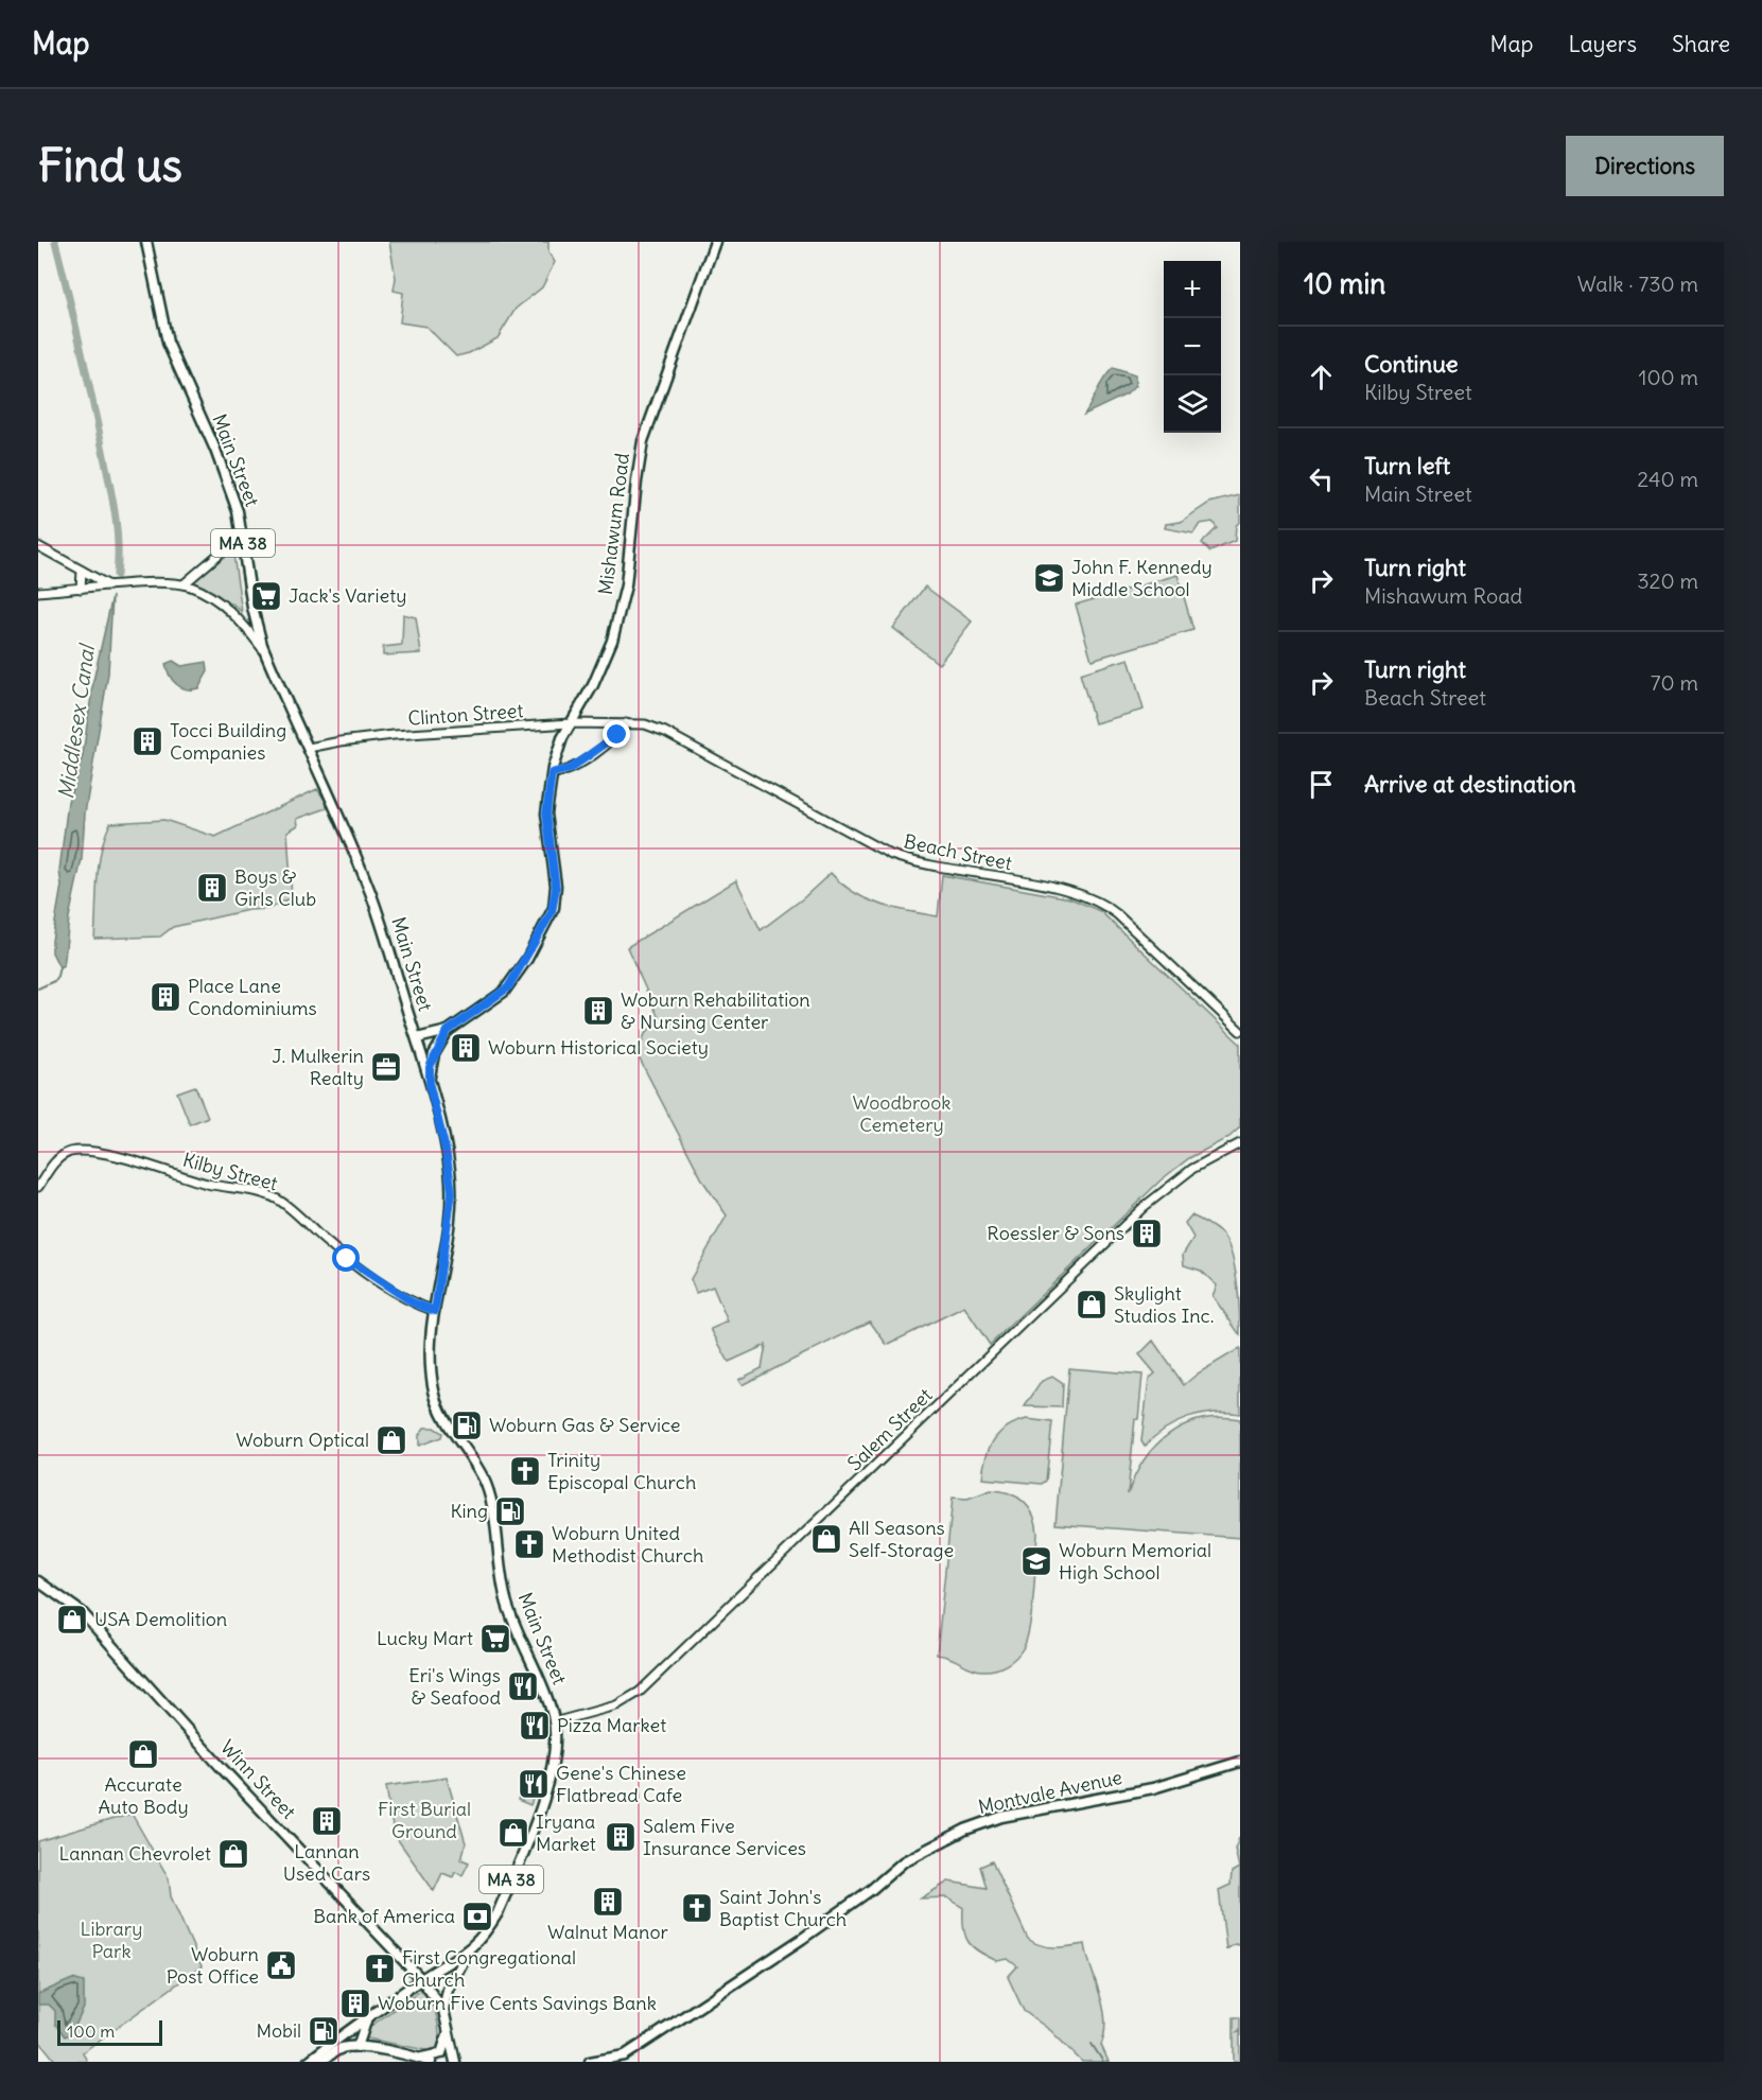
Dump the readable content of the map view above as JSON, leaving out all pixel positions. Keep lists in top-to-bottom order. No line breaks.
{"streets":{"main road":["Main Street","Mishawum Road","MA 38","Winn Street","Montvale Avenue"],"street":["Clinton Street","Beach Street","Kilby Street","Salem Street"]},"crossings":[["Main Street","Mishawum Road"],["Main Street","MA 38"],["Main Street","Clinton Street"],["Main Street","Kilby Street"],["Main Street","Salem Street"],["Main Street","Winn Street"],["Mishawum Road","Clinton Street"],["MA 38","Winn Street"],["Clinton Street","Beach Street"]],"water":["Middlesex Canal"],"parks":["Woodbrook Cemetery","First Burial Ground","Library Park"],"places":{"school or university":["John F. Kennedy Middle School","Woburn Memorial High School"],"supermarket":["Jack's Variety","Lucky Mart"],"building":["Tocci Building Companies","Boys & Girls Club","Place Lane Condominiums","Woburn Rehabilitation & Nursing Center","Woburn Historical Society","Roessler & Sons","Lannan Used Cars","Salem Five Insurance Services","Walnut Manor","Woburn Five Cents Savings Bank"],"office":["J. Mulkerin Realty"],"shop":["Skylight Studios Inc.","Woburn Optical","All Seasons Self-Storage","USA Demolition","Accurate Auto Body","Iryana Market","Lannan Chevrolet"],"fuel station":["Woburn Gas & Service","King","Mobil"],"church":["Trinity Episcopal Church","Woburn United Methodist Church","Saint John's Baptist Church","First Congregational Church"],"restaurant":["Eri's Wings & Seafood","Pizza Market","Gene's Chinese Flatbread Cafe"],"bank":["Bank of America"],"public building":["Woburn Post Office"]},"scale_bar":"100 m","page":{"header":"Map","nav":["Map","Layers","Share"],"buttons":"Directions","title":"Find us","heading":["10 min","Walk · 730 m"],"map_buttons":["+","−"],"list":[["Continue","Kilby Street","100 m"],["Turn left","Main Street","240 m"],["Turn right","Mishawum Road","320 m"],["Turn right","Beach Street","70 m"],"Arrive at destination"],"scale":"100 m"}}
